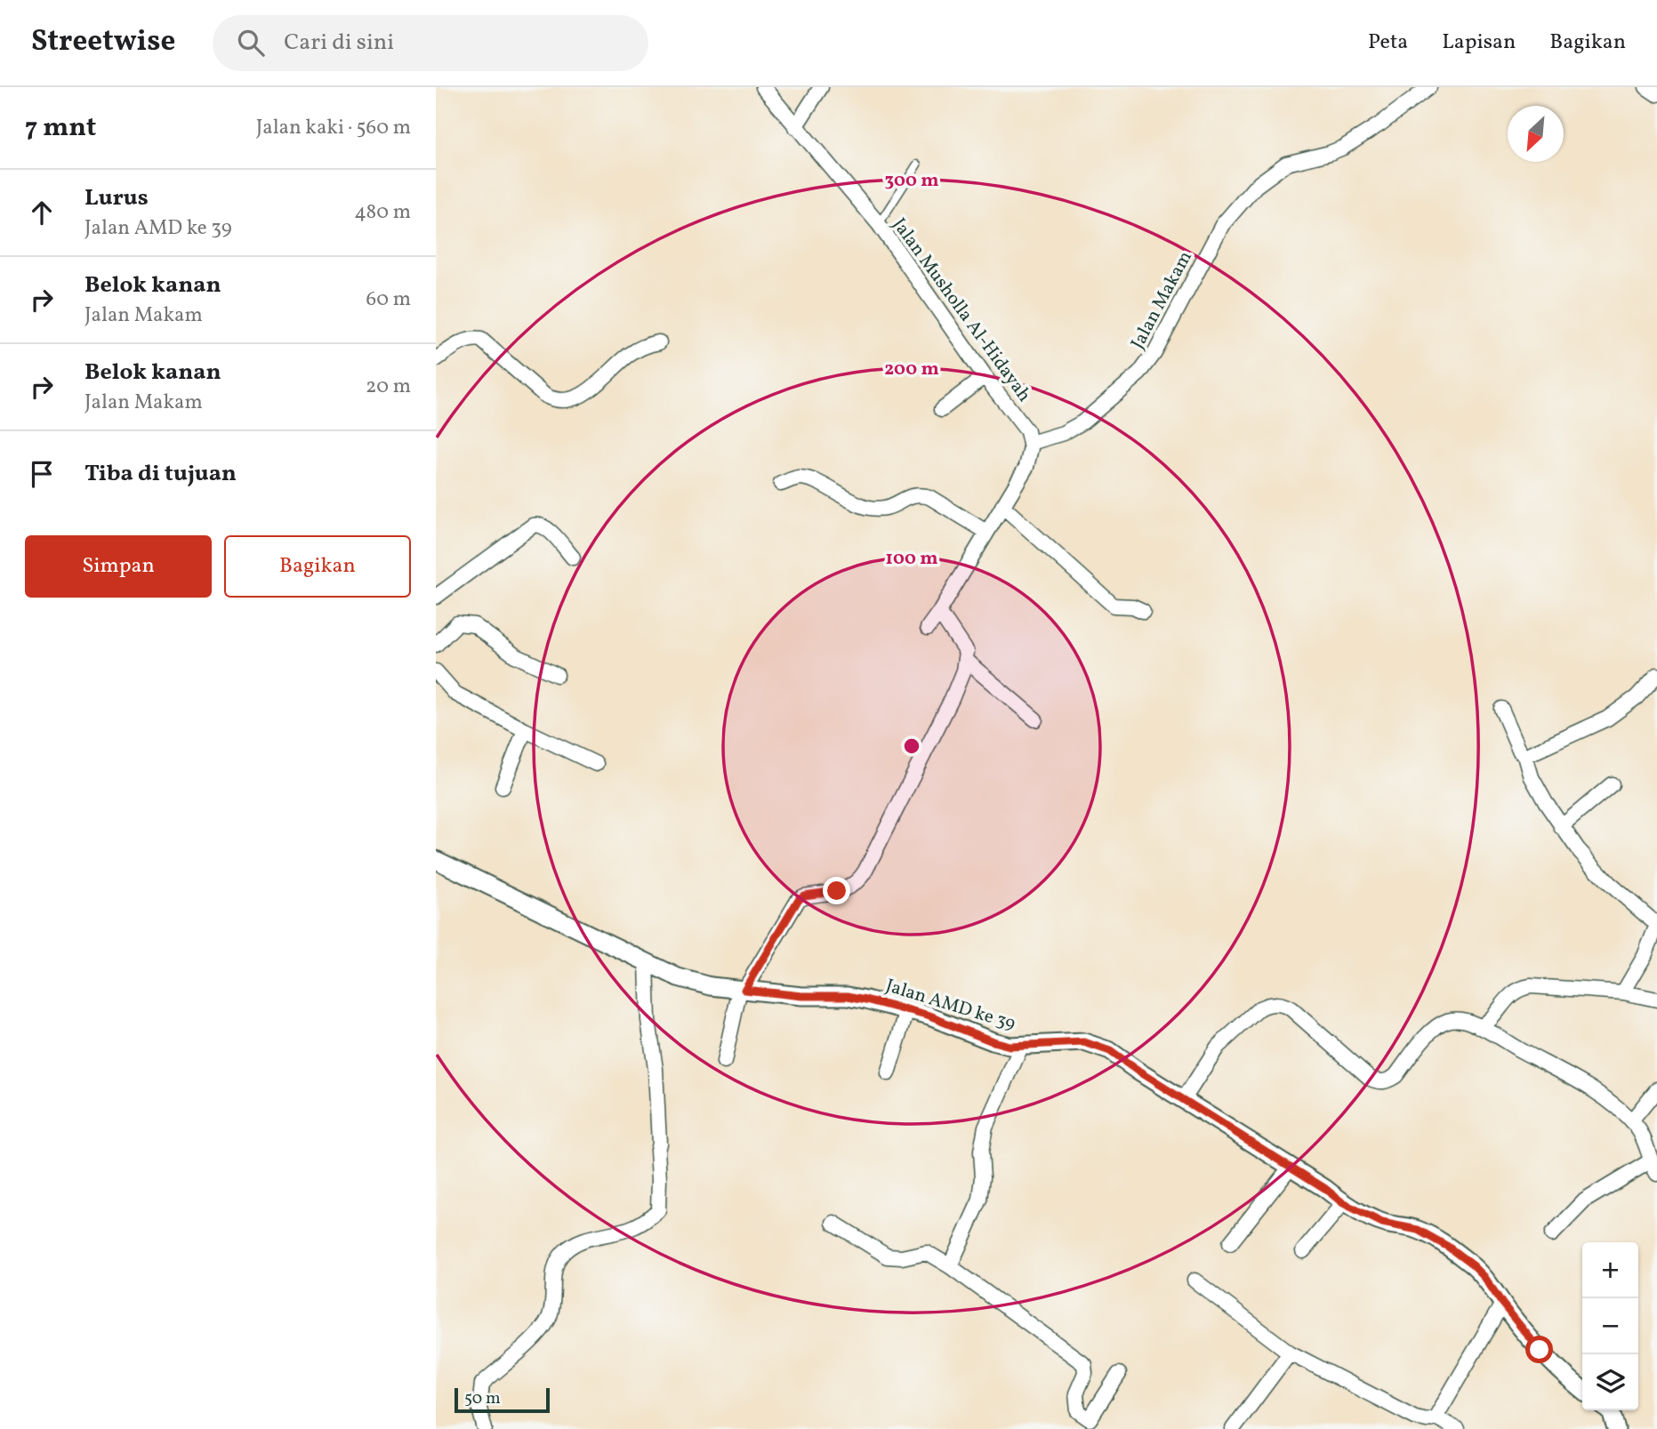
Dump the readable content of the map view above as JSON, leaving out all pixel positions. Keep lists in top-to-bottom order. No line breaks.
{"streets":{"street":["Jalan Makam","Jalan Musholla Al-Hidayah","Jalan AMD ke 39"]},"crossings":[["Jalan Makam","Jalan Musholla Al-Hidayah"]],"scale_bar":"50 m","north":"bottom left","page":{"header":"Streetwise","search":"Cari di sini","nav":["Peta","Lapisan","Bagikan"],"heading":["7 mnt","Jalan kaki · 560 m"],"list":[["Lurus","Jalan AMD ke 39","480 m"],["Belok kanan","Jalan Makam","60 m"],["Belok kanan","Jalan Makam","20 m"],"Tiba di tujuan"],"buttons":["Simpan","Bagikan"],"map_buttons":["+","−"],"scale":"50 m"},"rings":["300 m","200 m","100 m"]}
